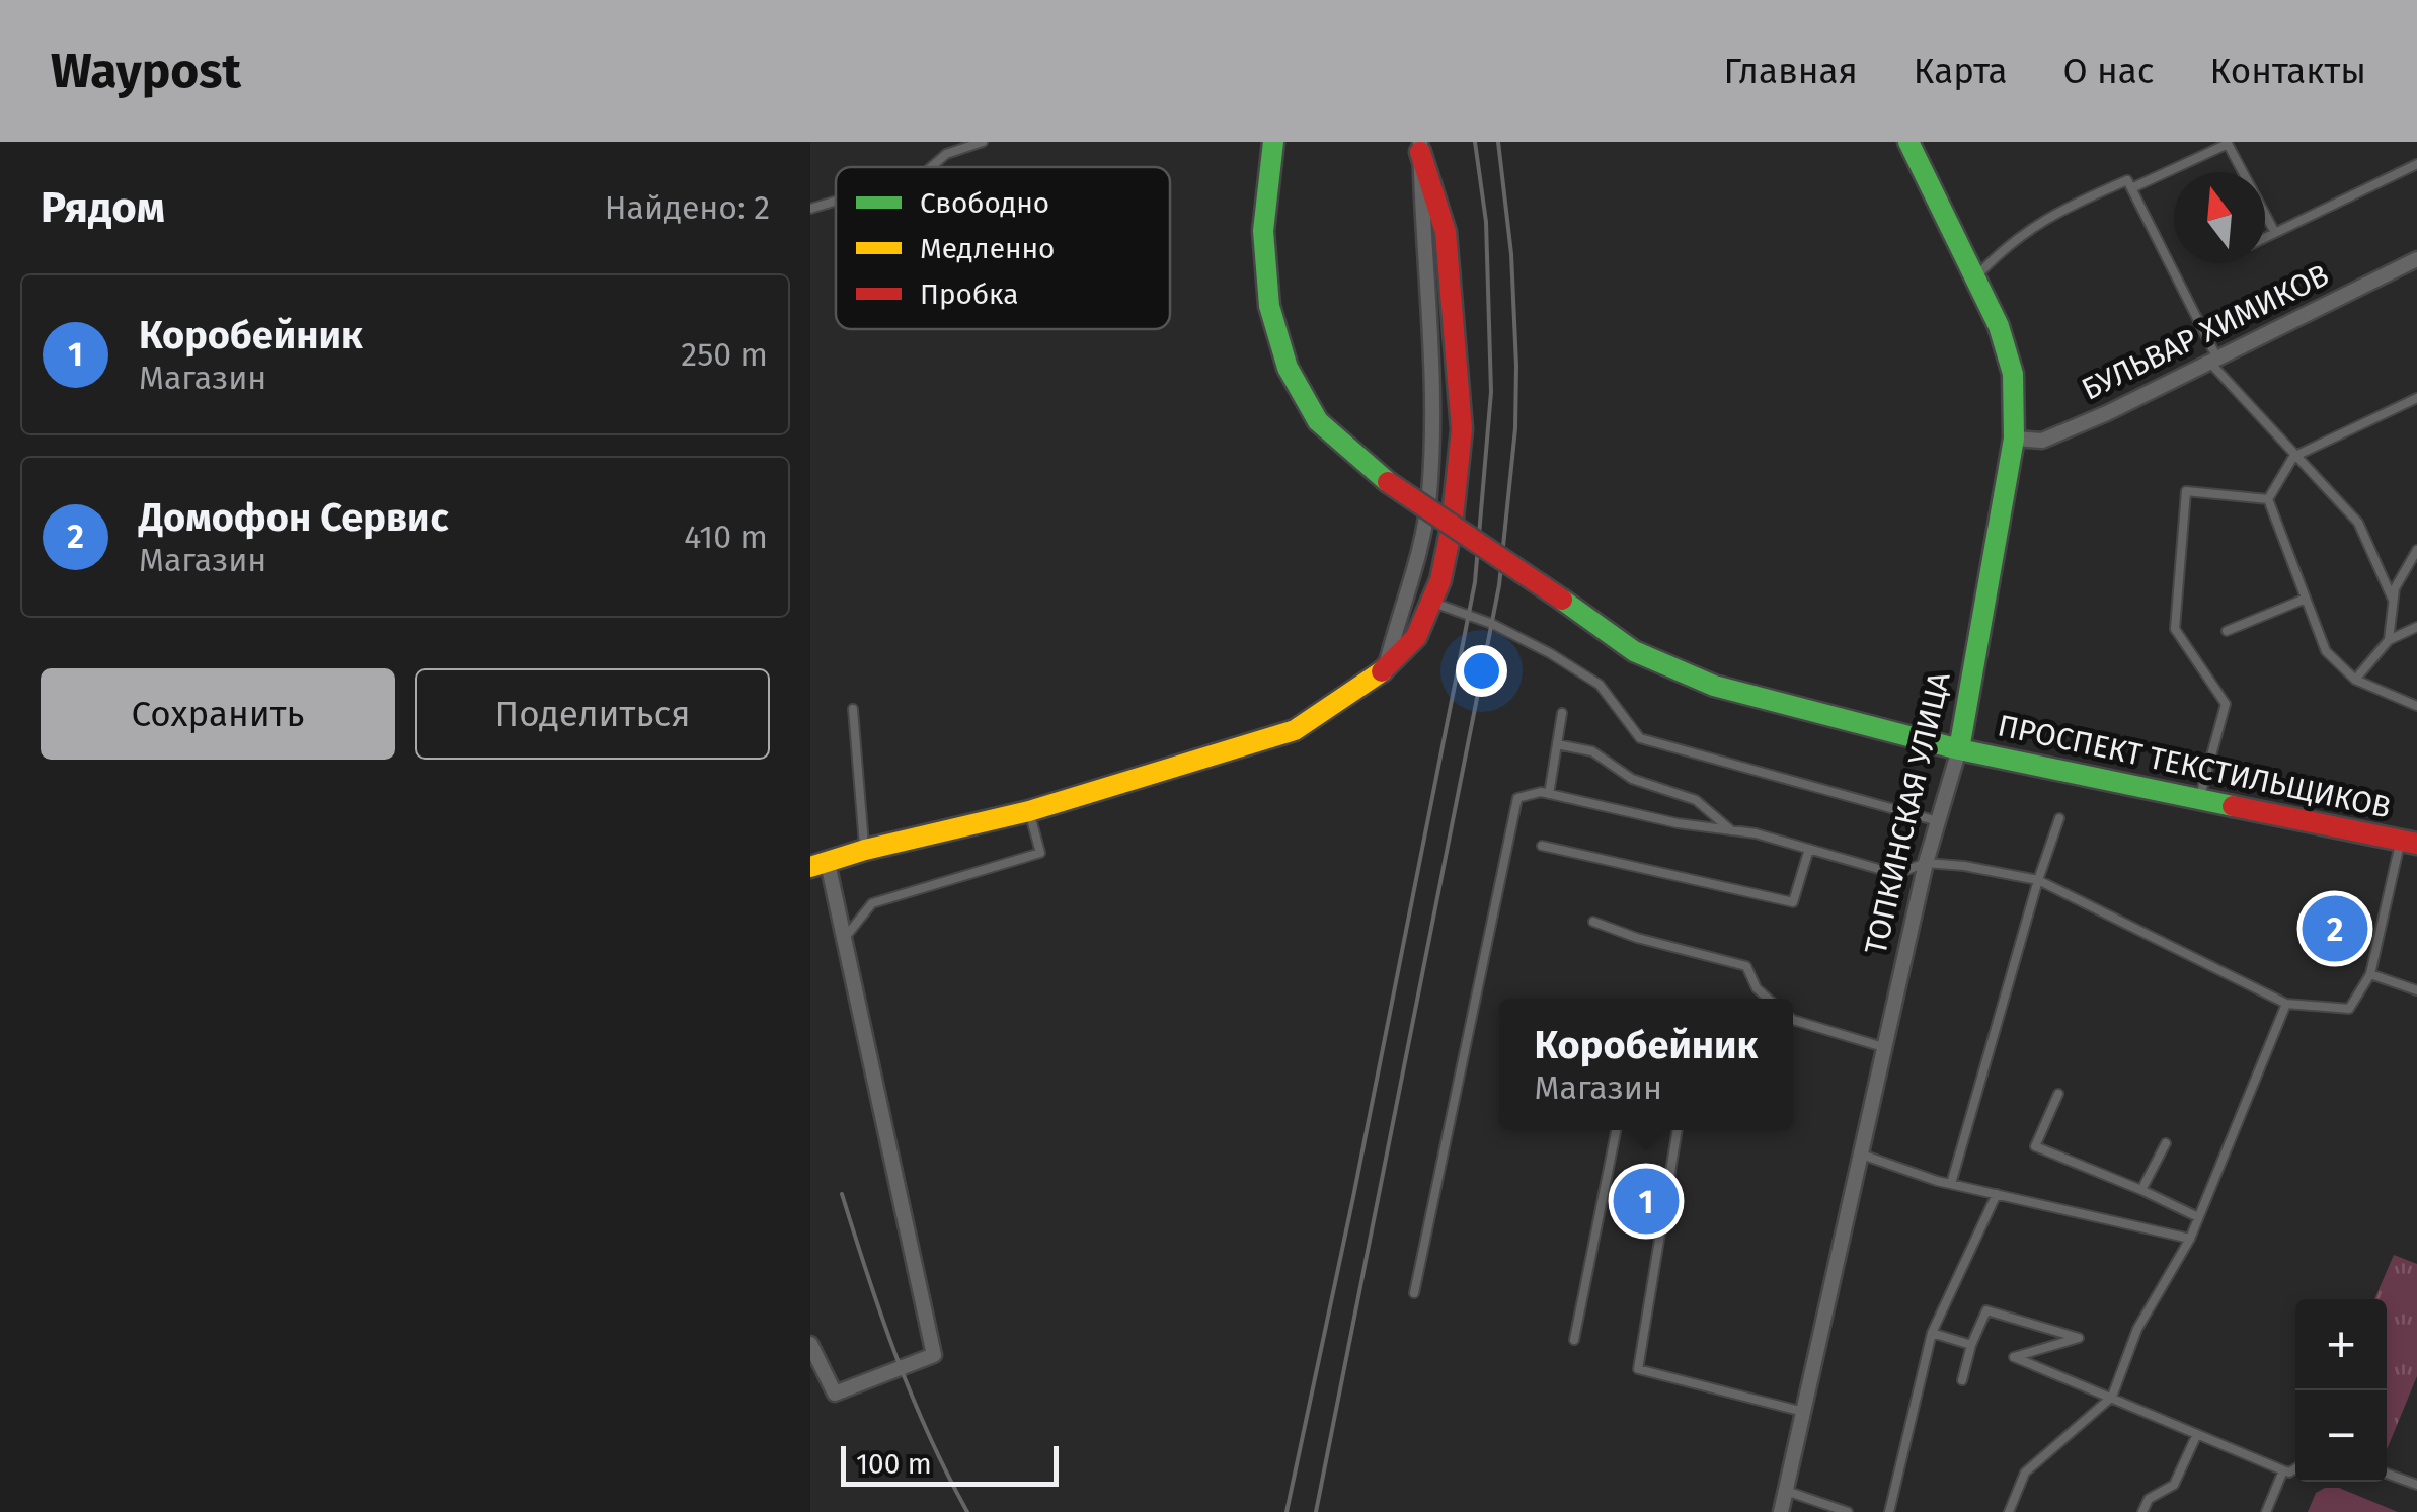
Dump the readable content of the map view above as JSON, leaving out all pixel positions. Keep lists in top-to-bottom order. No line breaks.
{"streets":{"street":["БУЛЬВАР ХИМИКОВ","ПРОСПЕКТ ТЕКСТИЛЬЩИКОВ","ТОПКИНСКАЯ УЛИЦА"]},"crossings":[["БУЛЬВАР ХИМИКОВ","ТОПКИНСКАЯ УЛИЦА"],["ПРОСПЕКТ ТЕКСТИЛЬЩИКОВ","ТОПКИНСКАЯ УЛИЦА"]],"legend":["Свободно","Медленно","Пробка"],"scale_bar":"100 m","north":"top","page":{"header":"Waypost","nav":["Главная","Карта","О нас","Контакты"],"heading":["Рядом","Найдено: 2"],"list":[{"mark":"1","name":"Коробейник","note":"Магазин","value":"250 m"},{"mark":"2","name":"Домофон Сервис","note":"Магазин","value":"410 m"}],"buttons":["Сохранить","Поделиться"],"pins":["2","1"],"popup":["Коробейник","Магазин"],"map_buttons":["+","−"],"scale":"100 m"}}
